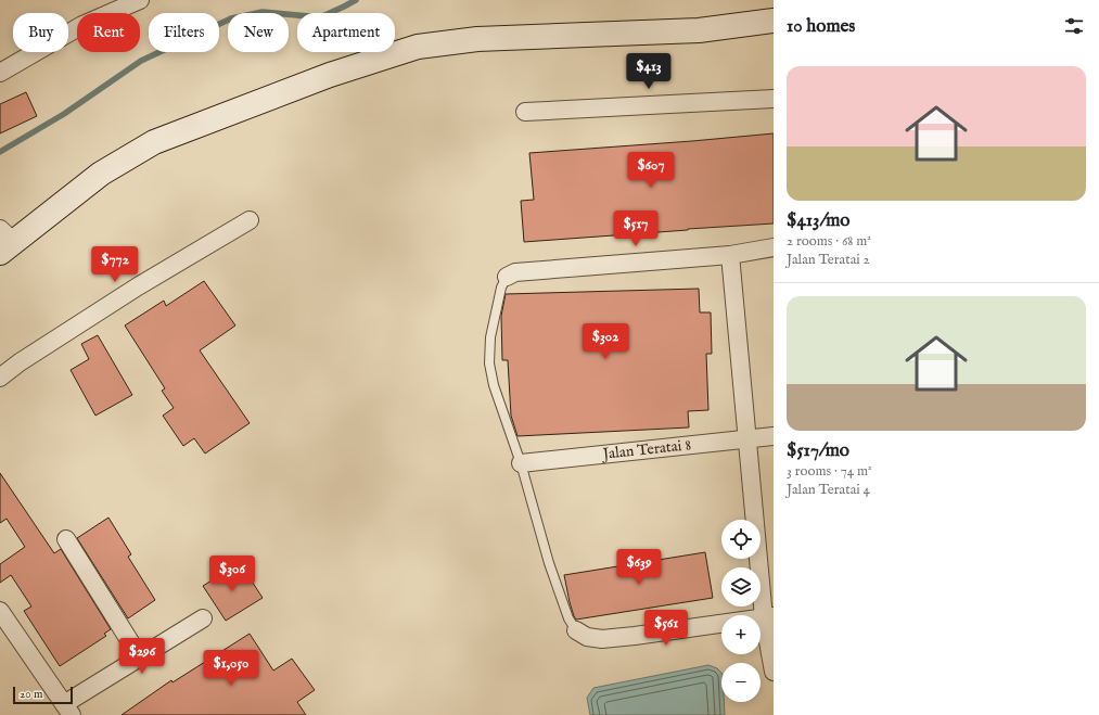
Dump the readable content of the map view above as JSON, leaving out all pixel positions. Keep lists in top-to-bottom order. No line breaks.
{"streets":{"street":["Jalan Teratai 8"]},"scale_bar":"20 m","page":{"heading":"10 homes","chip":["Buy","Rent","Filters","New","Apartment"],"list":[{"name":"$413/mo","note":"2 rooms · 68 m² · Jalan Teratai 2"},{"name":"$517/mo","note":"3 rooms · 74 m² · Jalan Teratai 4"}],"price":["$413","$607","$517","$772","$302","$639","$306","$561","$296","$1,050"],"map_buttons":["+","−"],"scale":"20 m"}}
